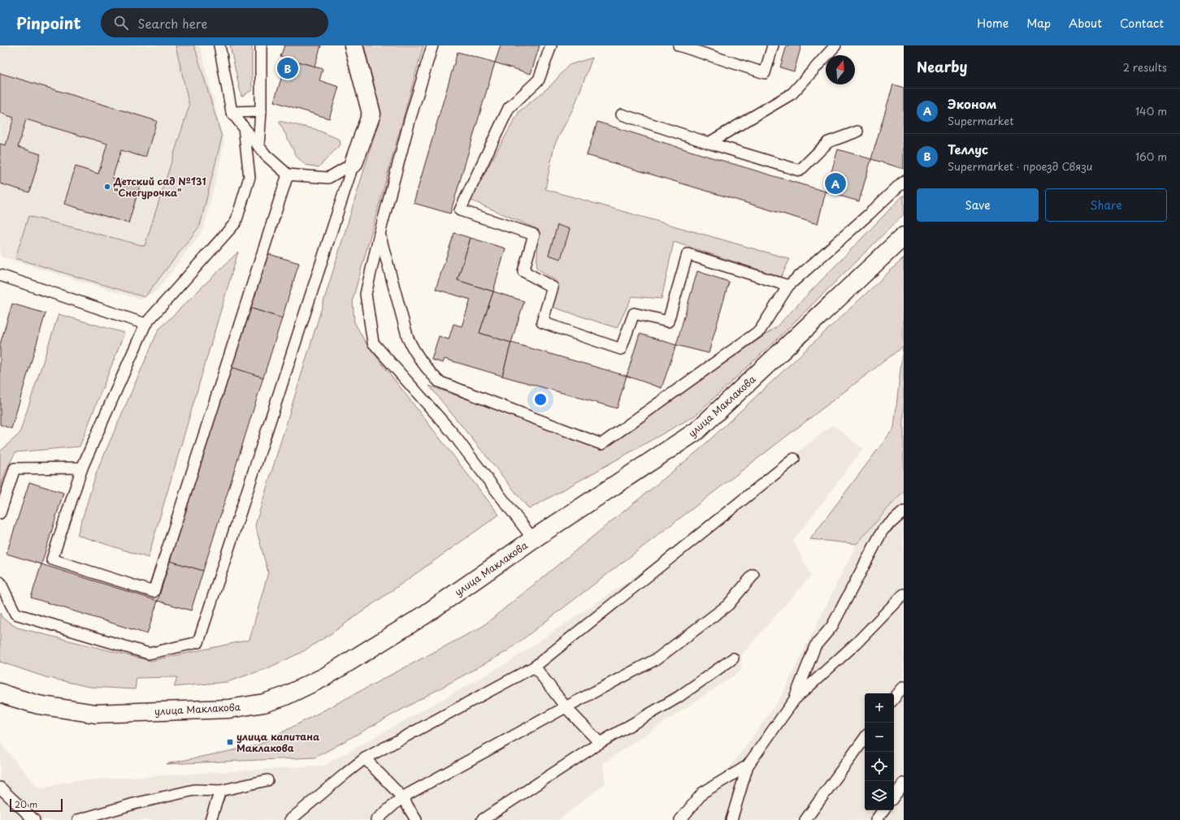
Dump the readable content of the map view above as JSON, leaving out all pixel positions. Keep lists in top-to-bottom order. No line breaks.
{"streets":{"street":["улица Маклакова"]},"places":{"other":["Детский сад №131 \"Снегурочка\""],"transit":["улица капитана Маклакова"]},"scale_bar":"20 m","north":"top","page":{"header":"Pinpoint","search":"Search here","nav":["Home","Map","About","Contact"],"heading":["Nearby","2 results"],"pins":["B","A"],"list":[{"mark":"A","name":"Эконом","note":"Supermarket","value":"140 m"},{"mark":"B","name":"Теллус","note":"Supermarket · проезд Связи","value":"160 m"}],"buttons":["Save","Share"],"map_buttons":["+","−"],"scale":"20 m"}}
